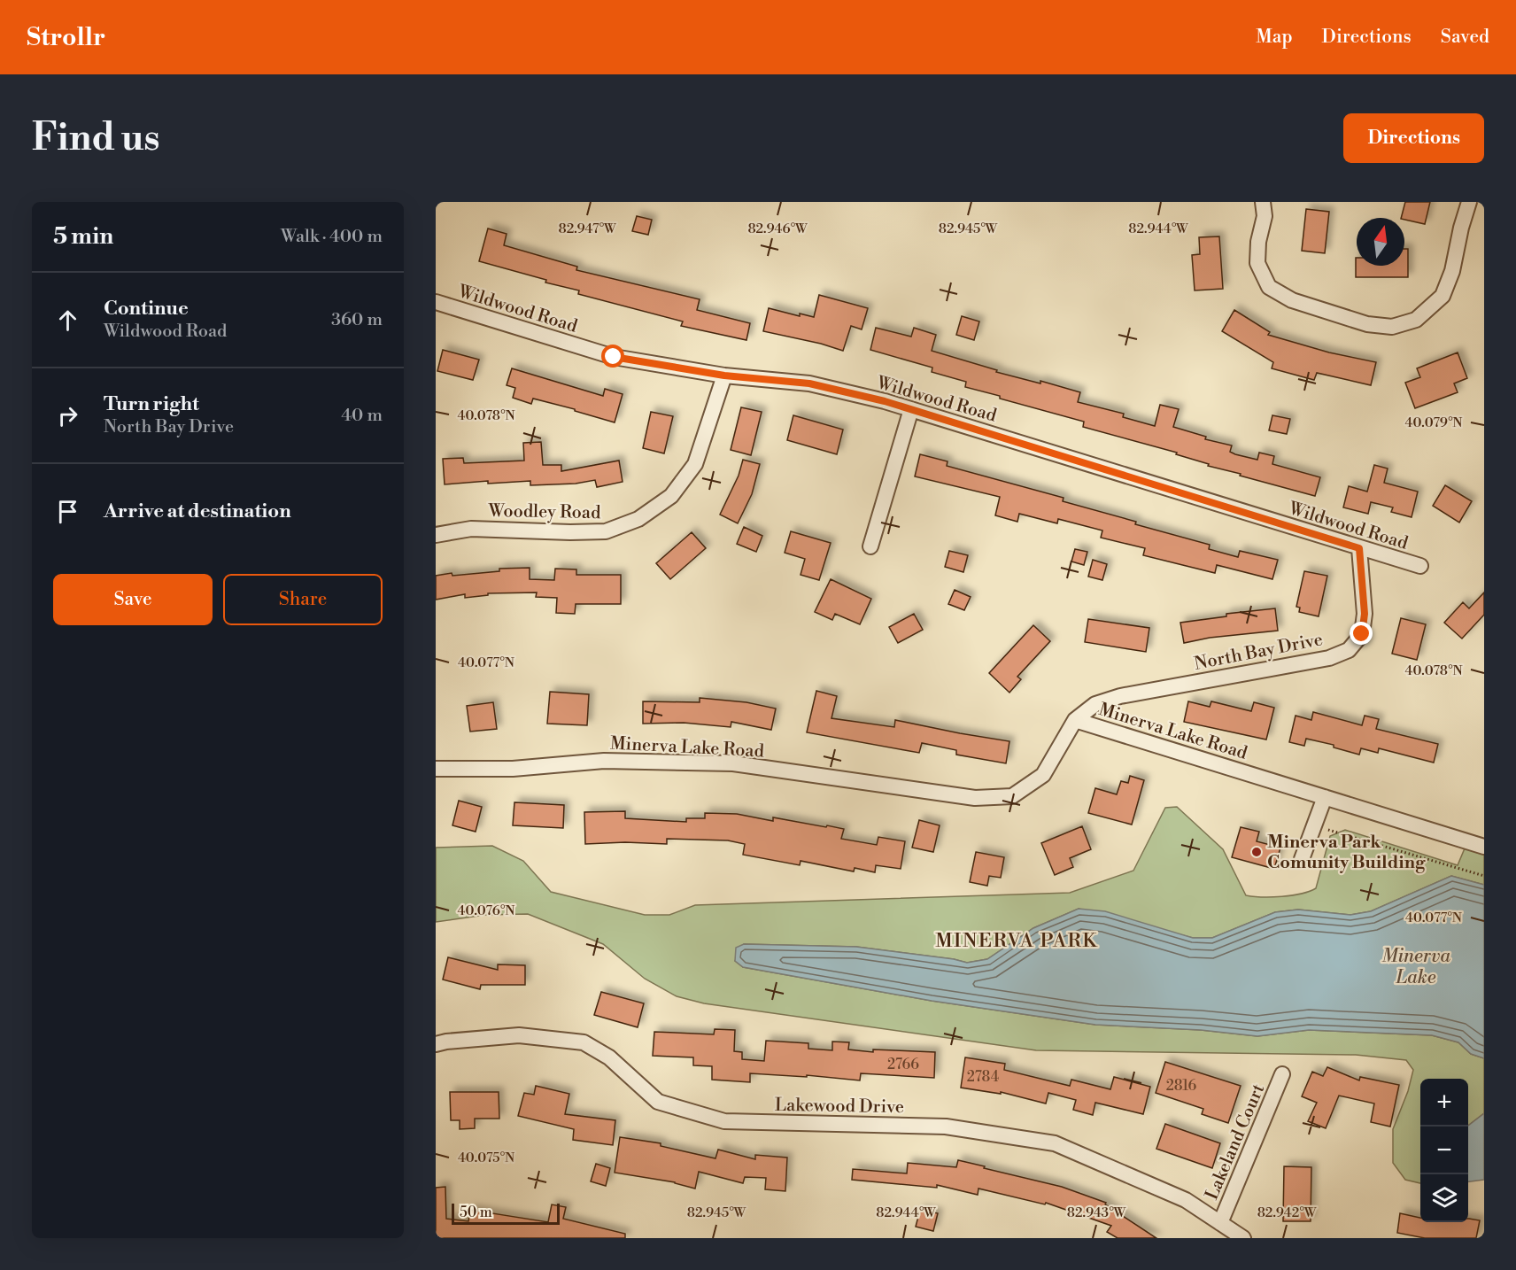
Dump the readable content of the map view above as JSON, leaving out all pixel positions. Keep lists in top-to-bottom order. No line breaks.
{"streets":{"street":["Wildwood Road","Woodley Road","North Bay Drive","Minerva Lake Road","Lakewood Drive","Lakeland Court"]},"crossings":[["Wildwood Road","Woodley Road"],["Wildwood Road","North Bay Drive"],["North Bay Drive","Minerva Lake Road"],["Lakewood Drive","Lakeland Court"]],"districts":["MINERVA PARK"],"water":["Minerva Lake"],"places":["Minerva Park Comunity Building"],"house_numbers":["2766","2784","2816"],"scale_bar":"50 m","north":"top","page":{"header":"Strollr","nav":["Map","Directions","Saved"],"buttons":["Directions",["Save","Share"]],"title":"Find us","heading":["5 min","Walk · 400 m"],"list":[["Continue","Wildwood Road","360 m"],["Turn right","North Bay Drive","40 m"],"Arrive at destination"],"map_buttons":["+","−"],"scale":"50 m"},"coordinates":["82.947°W","82.946°W","82.945°W","82.944°W","40.078°N","40.079°N","40.077°N","40.076°N","40.075°N","82.943°W","82.942°W"]}
